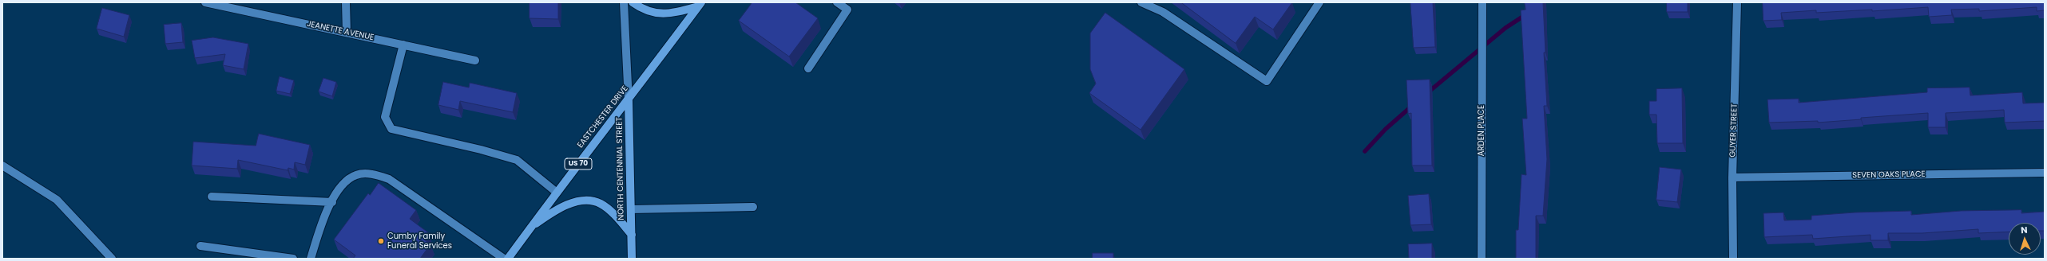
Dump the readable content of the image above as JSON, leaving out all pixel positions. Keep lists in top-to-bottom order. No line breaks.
{"streets":{"main road":["EASTCHESTER DRIVE","US 70","NORTH CENTENNIAL STREET"],"street":["JEANETTE AVENUE","ARDEN PLACE","GUYER STREET","SEVEN OAKS PLACE"]},"crossings":[["EASTCHESTER DRIVE","NORTH CENTENNIAL STREET"],["GUYER STREET","SEVEN OAKS PLACE"]],"places":["Cumby Family Funeral Services"],"north":"top"}
